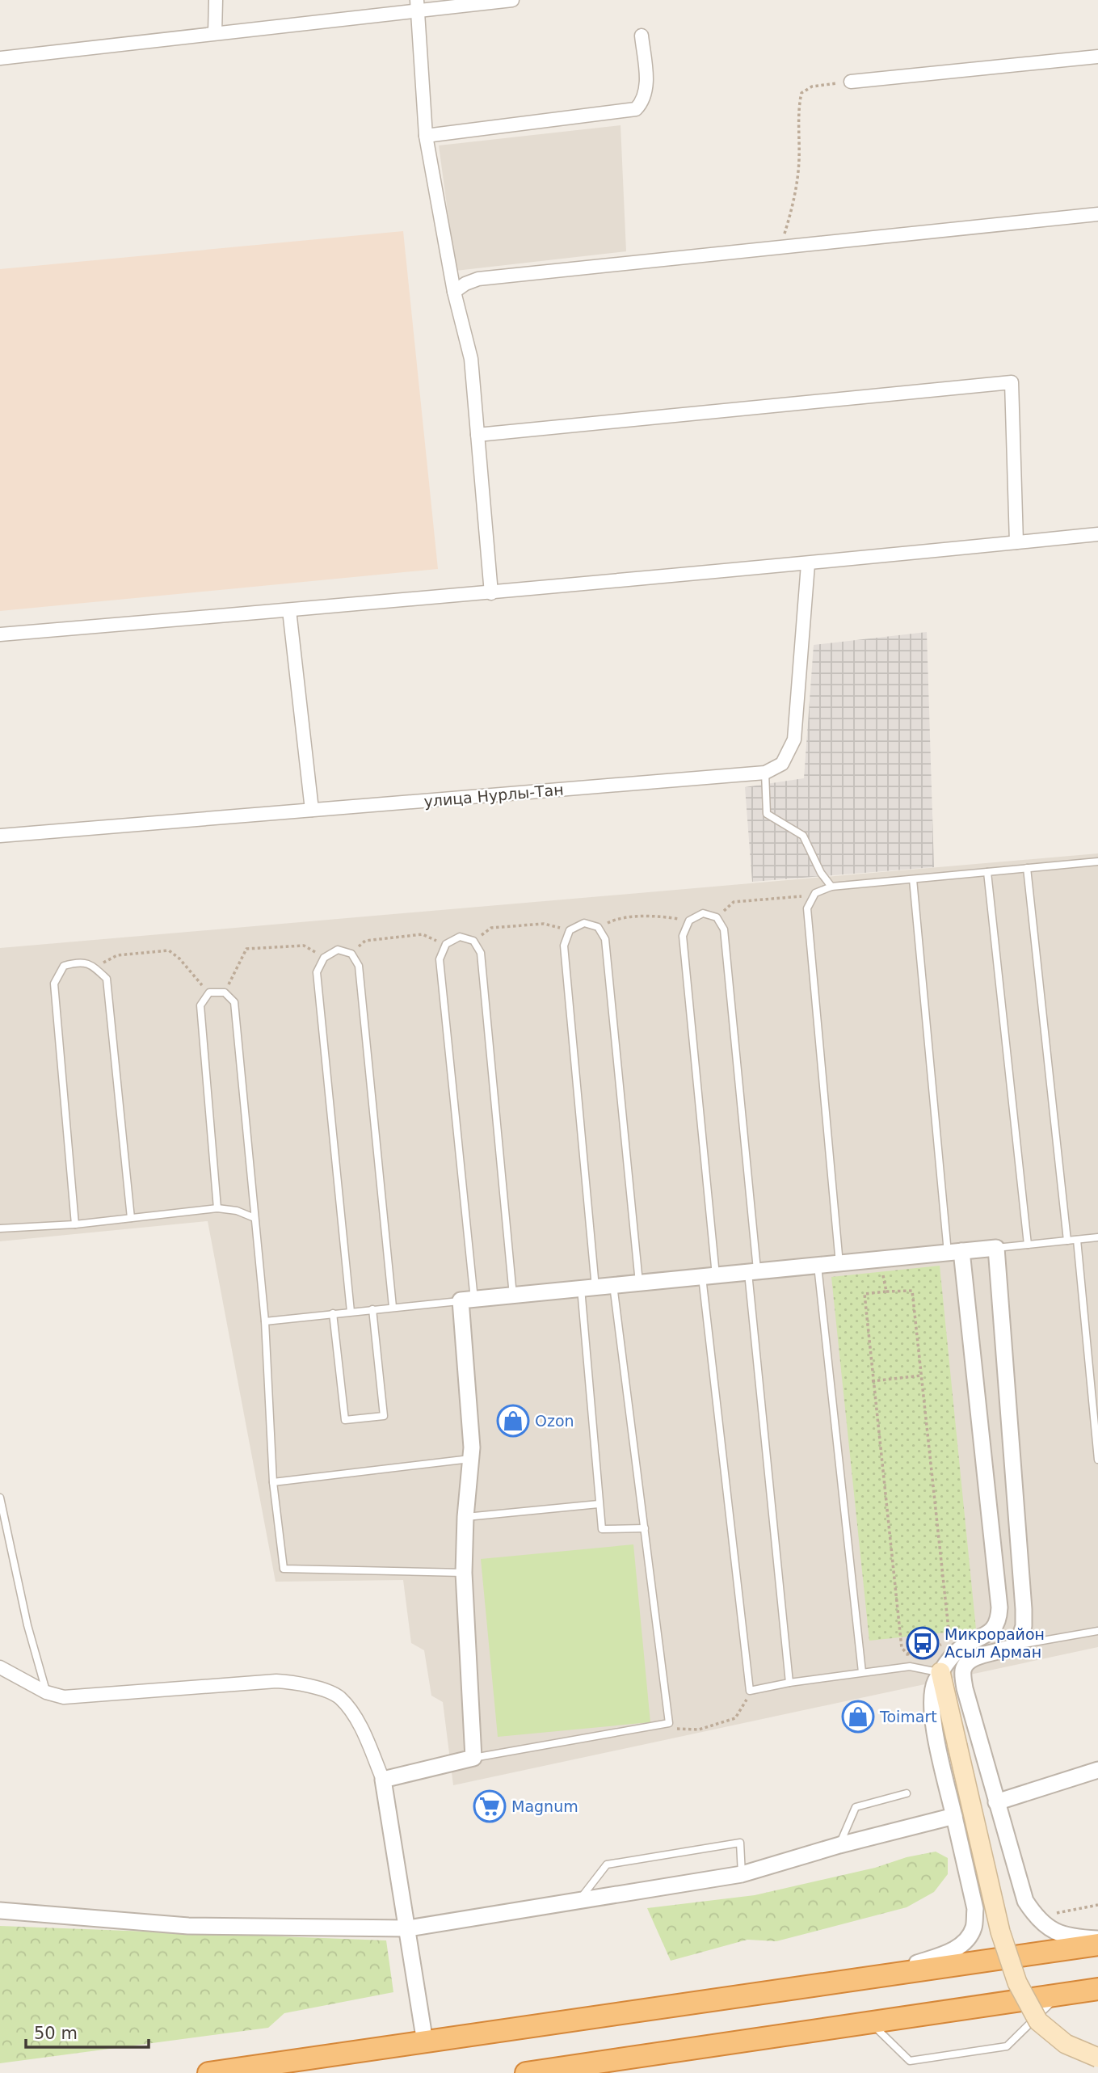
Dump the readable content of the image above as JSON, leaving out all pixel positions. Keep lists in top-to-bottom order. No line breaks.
{"streets":{"street":["улица Нурлы-Тан"]},"places":{"shop":["Ozon","Toimart"],"bus stop":["Микрорайон Асыл Арман"],"supermarket":["Magnum"]},"scale_bar":"50 m"}
